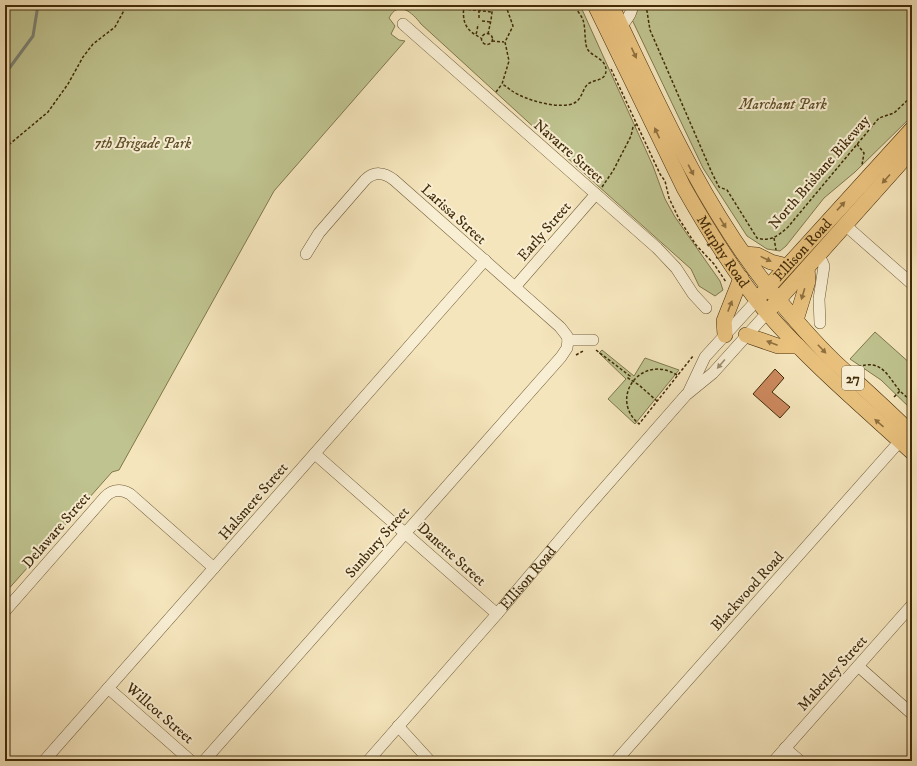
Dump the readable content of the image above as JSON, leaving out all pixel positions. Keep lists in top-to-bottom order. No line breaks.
{"streets":{"main road":["Ellison Road","Murphy Road","27"],"street":["Navarre Street","Larissa Street","Early Street","Halsmere Street","Delaware Street","Sunbury Street","Danette Street","Blackwood Road","Maberley Street","Willcot Street"],"path":["North Brisbane Bikeway"]},"crossings":[["Navarre Street","Early Street"],["Larissa Street","Early Street"],["Larissa Street","Halsmere Street"],["Larissa Street","Sunbury Street"],["Ellison Road","Murphy Road"],["Ellison Road","Danette Street"],["Murphy Road","Blackwood Road"],["Halsmere Street","Delaware Street"],["Halsmere Street","Danette Street"],["Halsmere Street","Willcot Street"],["Sunbury Street","Danette Street"]],"parks":["Marchant Park","7th Brigade Park"]}
